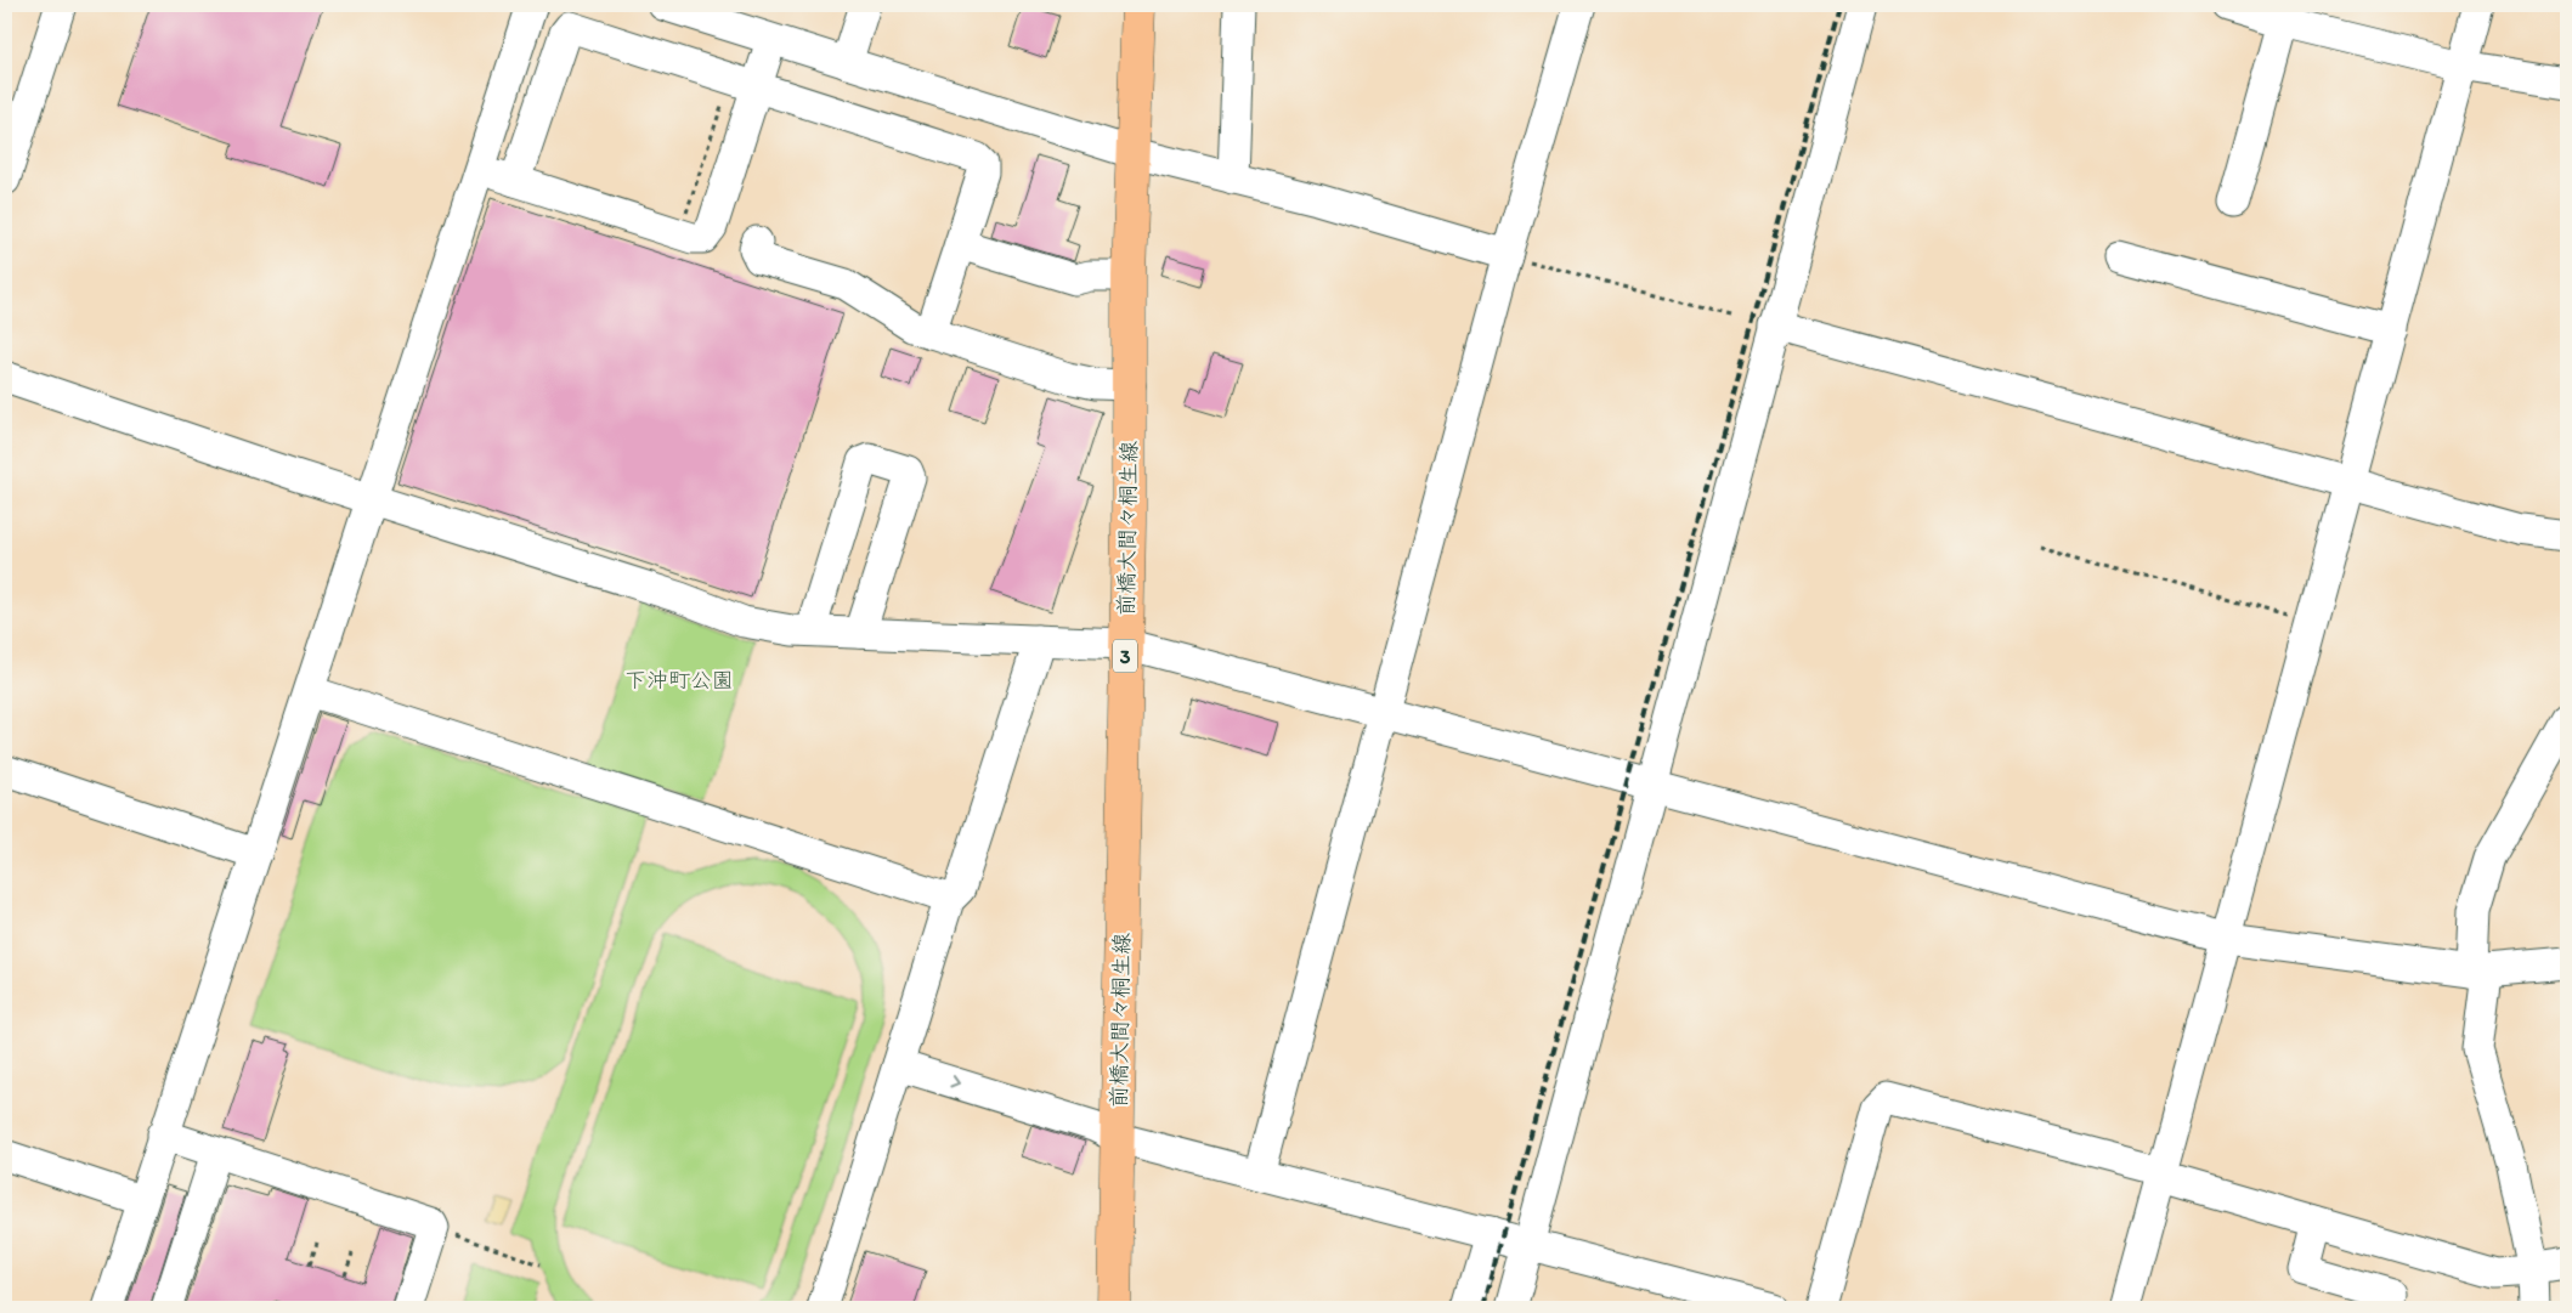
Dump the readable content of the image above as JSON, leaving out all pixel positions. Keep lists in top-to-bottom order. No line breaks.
{"streets":{"main road":["前橋大間々桐生線","3"]},"parks":["下沖町公園"]}
